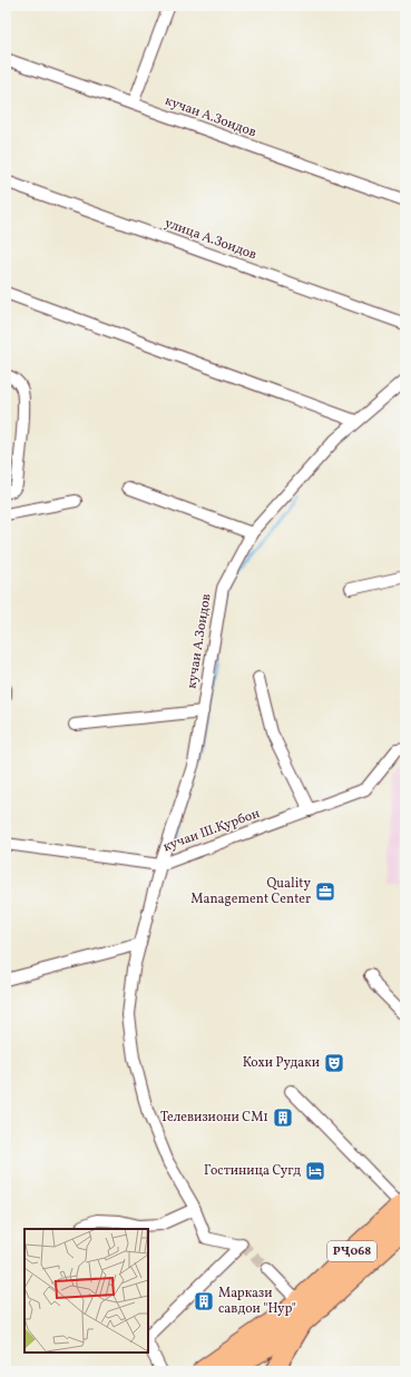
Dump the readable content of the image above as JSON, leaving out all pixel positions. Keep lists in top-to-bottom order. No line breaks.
{"streets":{"highway":["РҶ068"],"street":["кучаи А.Зоидов","улица А.Зоидов","кучаи Ш.Қурбон"]},"crossings":[["кучаи А.Зоидов","кучаи Ш.Қурбон"]],"places":{"office":["Quality Management Center"],"theatre":["Кохи Рудаки"],"building":["Телевизиони СМ1","Маркази савдои \"Нур\""],"hotel":["Гостиница Сугд"]}}
